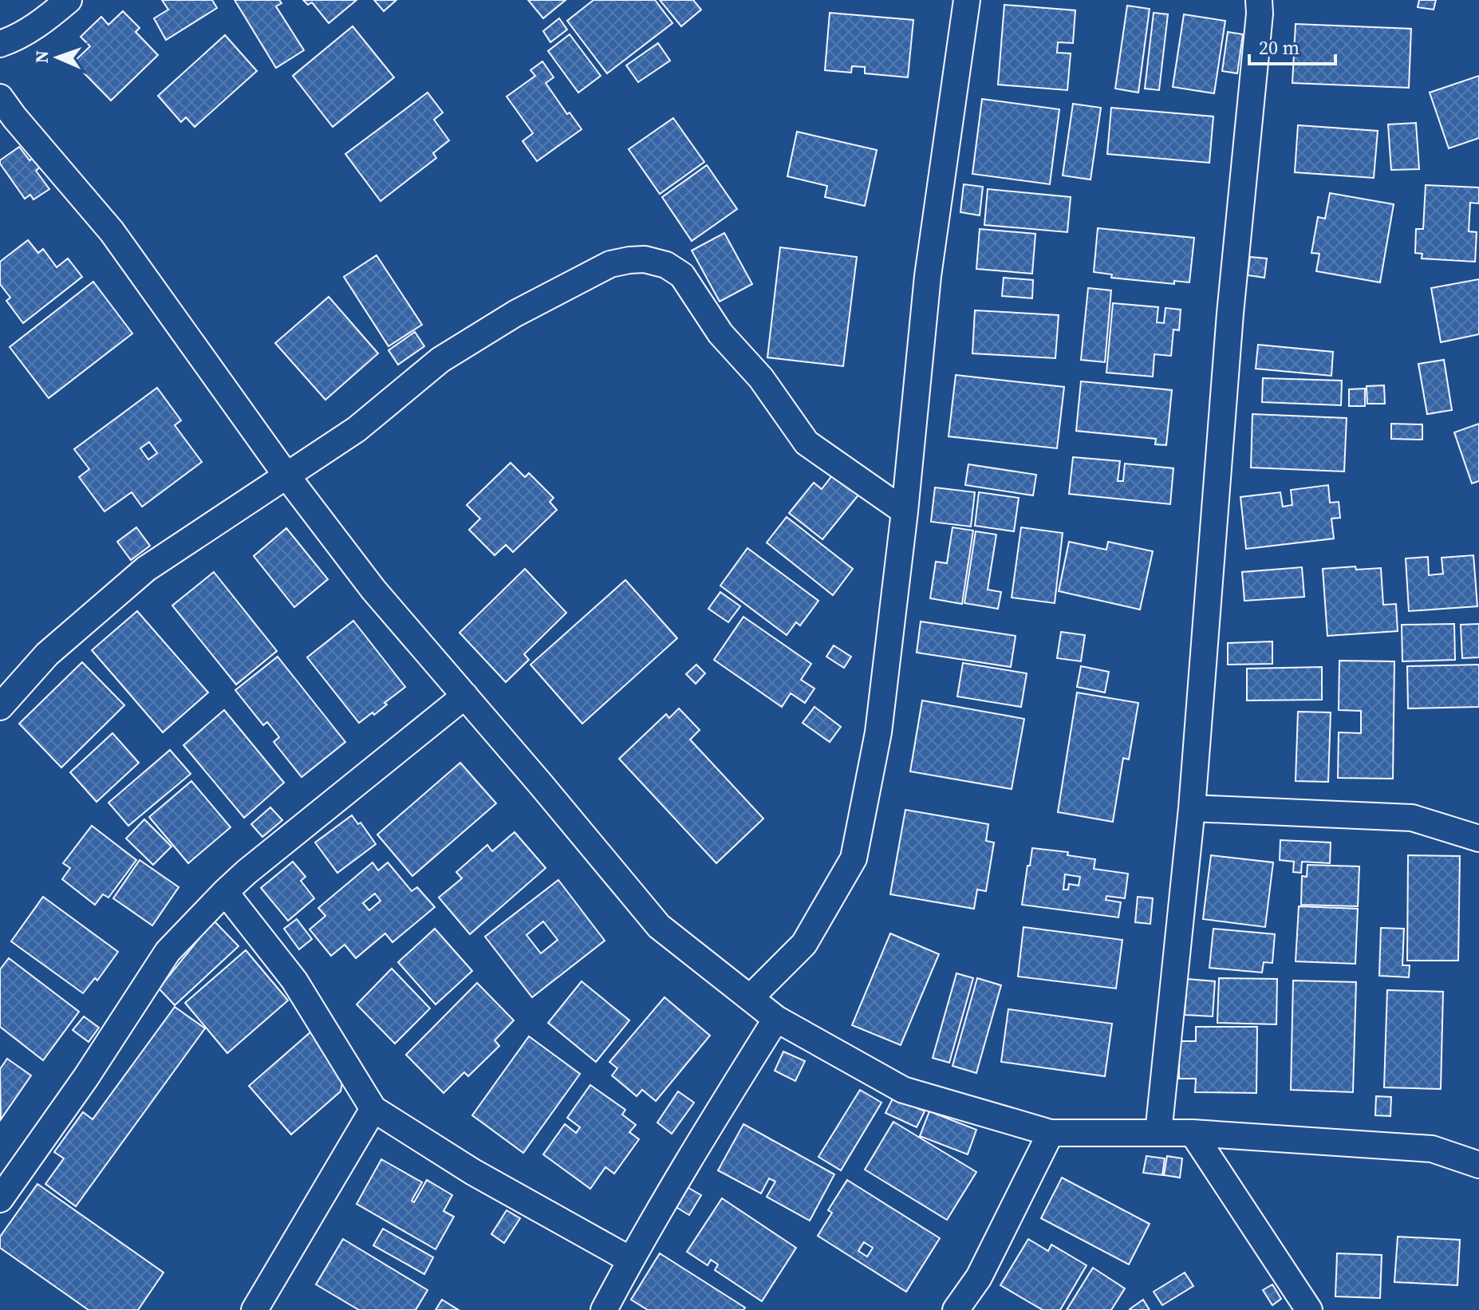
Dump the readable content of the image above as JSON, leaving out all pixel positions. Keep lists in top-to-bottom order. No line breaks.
{"scale_bar":"20 m","north":"left"}
